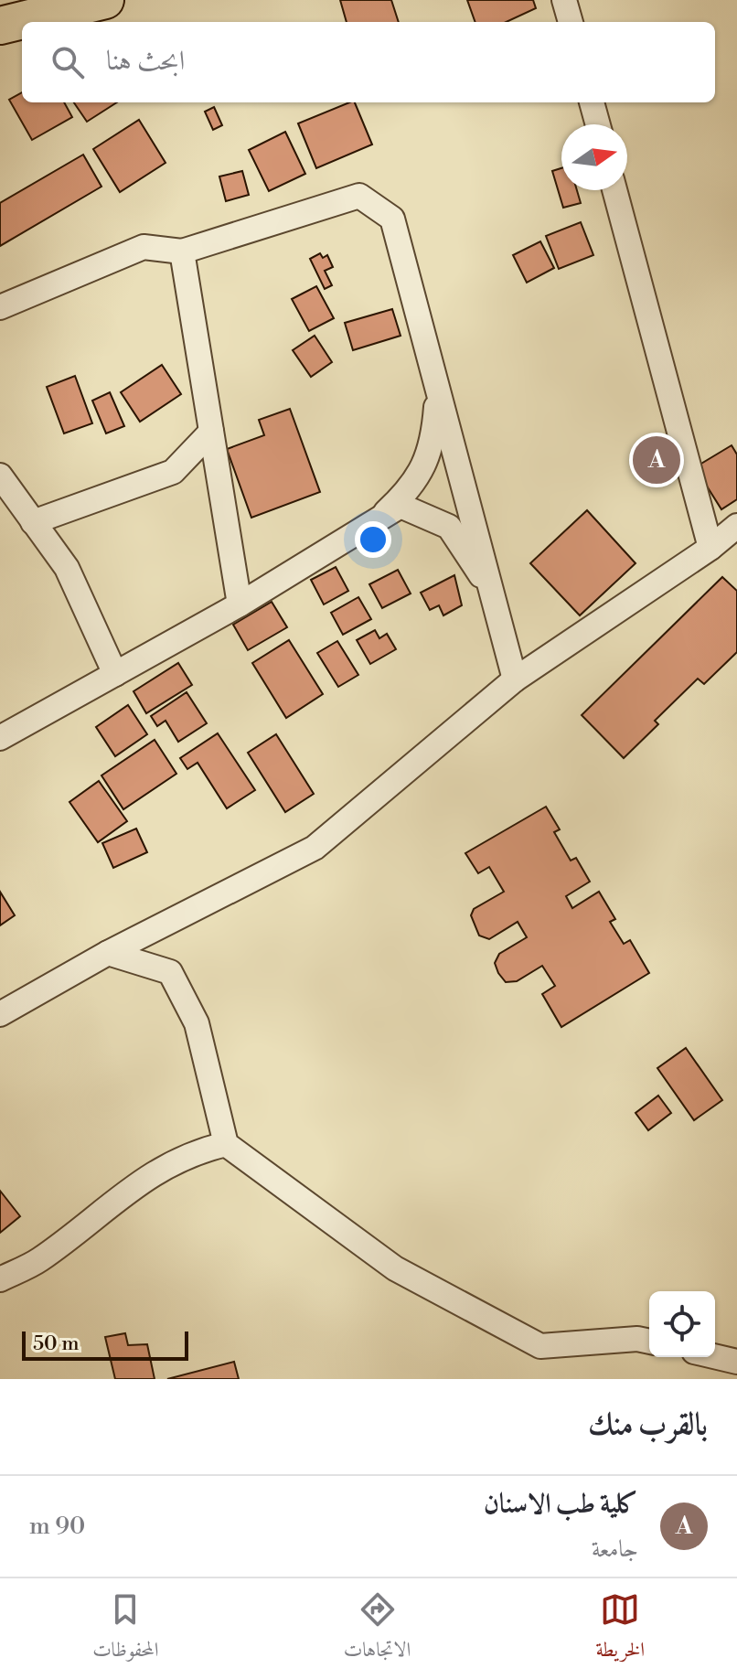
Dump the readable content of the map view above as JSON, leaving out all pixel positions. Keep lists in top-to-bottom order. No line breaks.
{"scale_bar":"50 m","north":"right","page":{"search":"ابحث هنا","pins":"A","scale":"50 m","heading":"بالقرب منك","list":[{"mark":"A","name":"كلية طب الاسنان","note":"جامعة","value":"90 m"}],"nav":["الخريطة","الاتجاهات","المحفوظات"]}}
